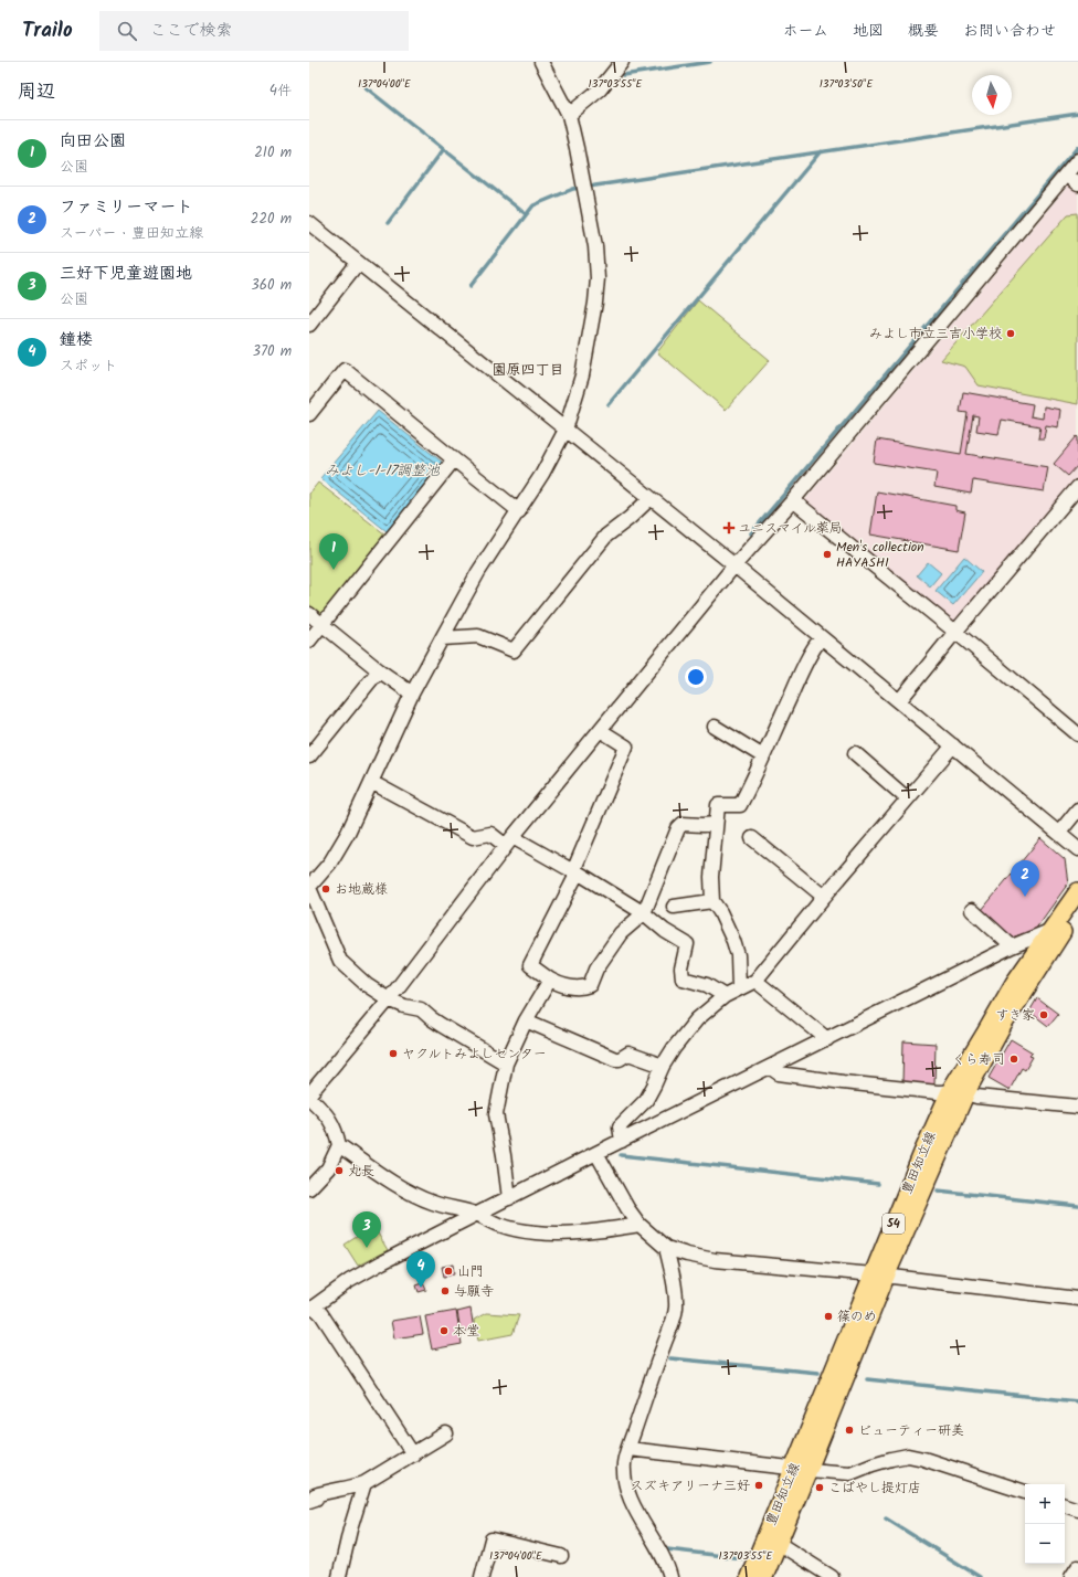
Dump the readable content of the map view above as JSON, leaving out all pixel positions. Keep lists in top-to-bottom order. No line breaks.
{"streets":{"main road":["豊田知立線","54"]},"districts":["園原四丁目"],"water":["みよし-1-17調整池"],"places":{"other":["みよし市立三吉小学校","Men's collection HAYASHI","お地蔵様","すき家","ヤクルトみよしセンター","くら寿司","丸長","山門","与願寺","篠のめ","本堂","ビューティー研美","スズキアリーナ三好","こばやし提灯店"],"health":["ユニスマイル薬局"]},"north":"bottom","page":{"header":"Trailo","search":"ここで検索","nav":["ホーム","地図","概要","お問い合わせ"],"heading":["周辺","4件"],"list":[{"mark":"1","name":"向田公園","note":"公園","value":"210 m"},{"mark":"2","name":"ファミリーマート","note":"スーパー · 豊田知立線","value":"220 m"},{"mark":"3","name":"三好下児童遊園地","note":"公園","value":"360 m"},{"mark":"4","name":"鐘楼","note":"スポット","value":"370 m"}],"pins":["1","2","3","4"],"map_buttons":["+","−"]},"coordinates":["137°04'00\"E","137°03'55\"E","137°03'50\"E"]}
